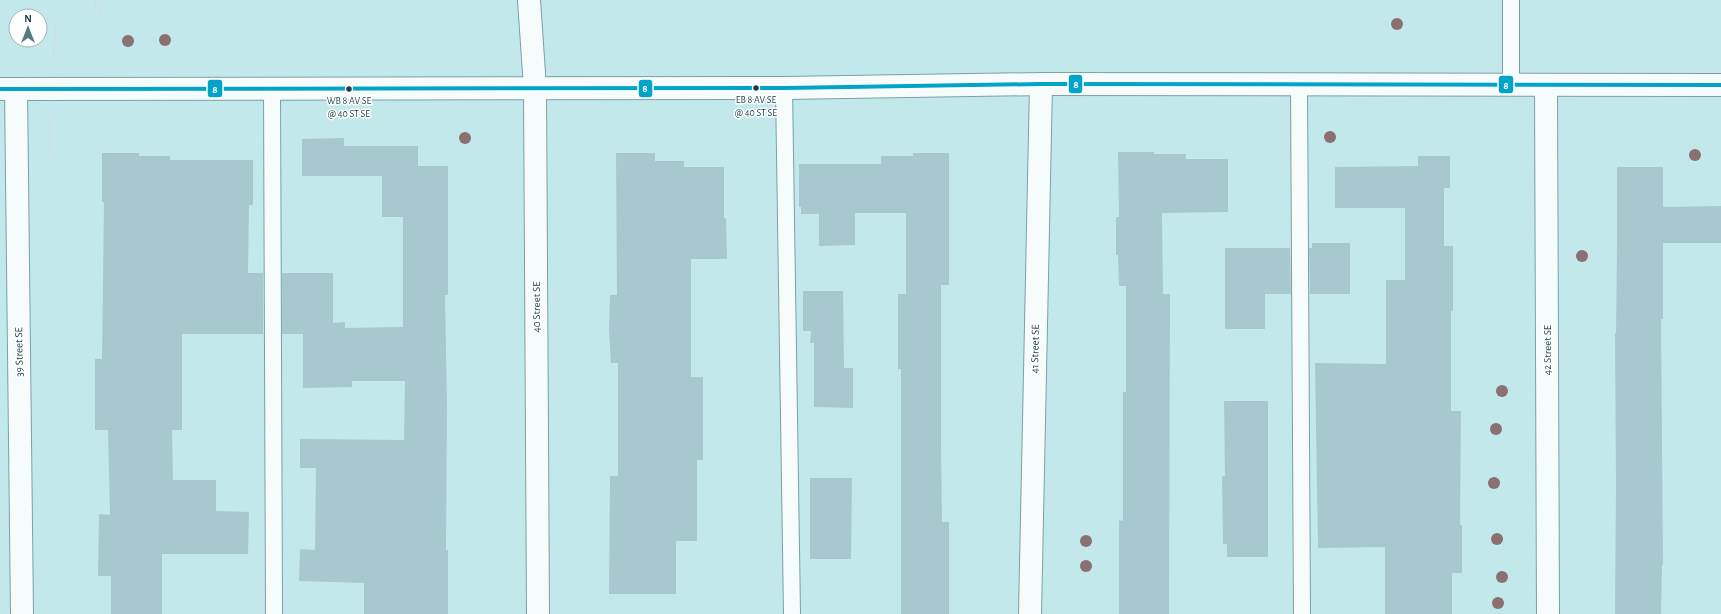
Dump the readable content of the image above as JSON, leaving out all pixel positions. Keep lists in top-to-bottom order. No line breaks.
{"streets":{"street":["40 Street SE","41 Street SE","42 Street SE","39 Street SE"]},"places":["EB 8 AV SE @ 40 ST SE","WB 8 AV SE @ 40 ST SE"],"lines":["transit line 8"],"north":"top"}
